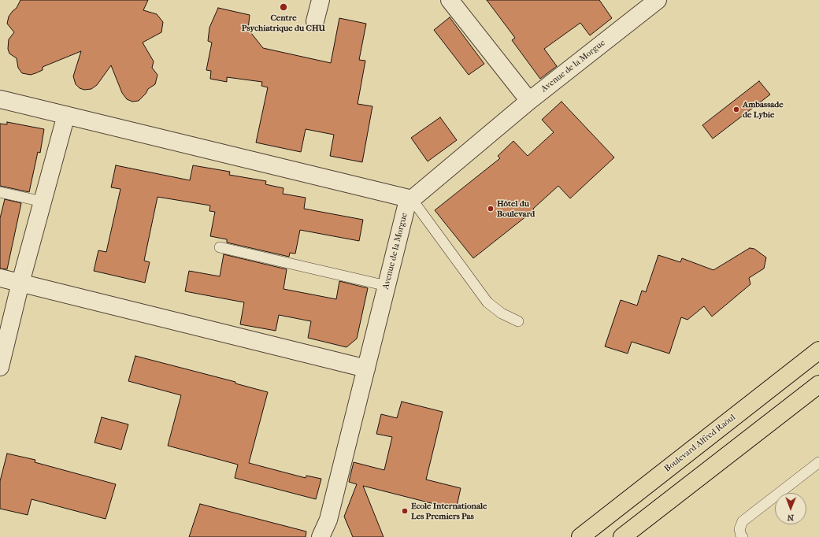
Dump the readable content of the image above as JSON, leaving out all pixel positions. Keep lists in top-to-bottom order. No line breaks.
{"streets":{"main road":["Boulevard Alfred Raôul"],"street":["Avenue de la Morgue"]},"places":["Centre Psychiatrique du CHU","Ambassade de Lybie","Hôtel du Boulevard","Ecole Internationale Les Premiers Pas"],"north":"bottom"}
